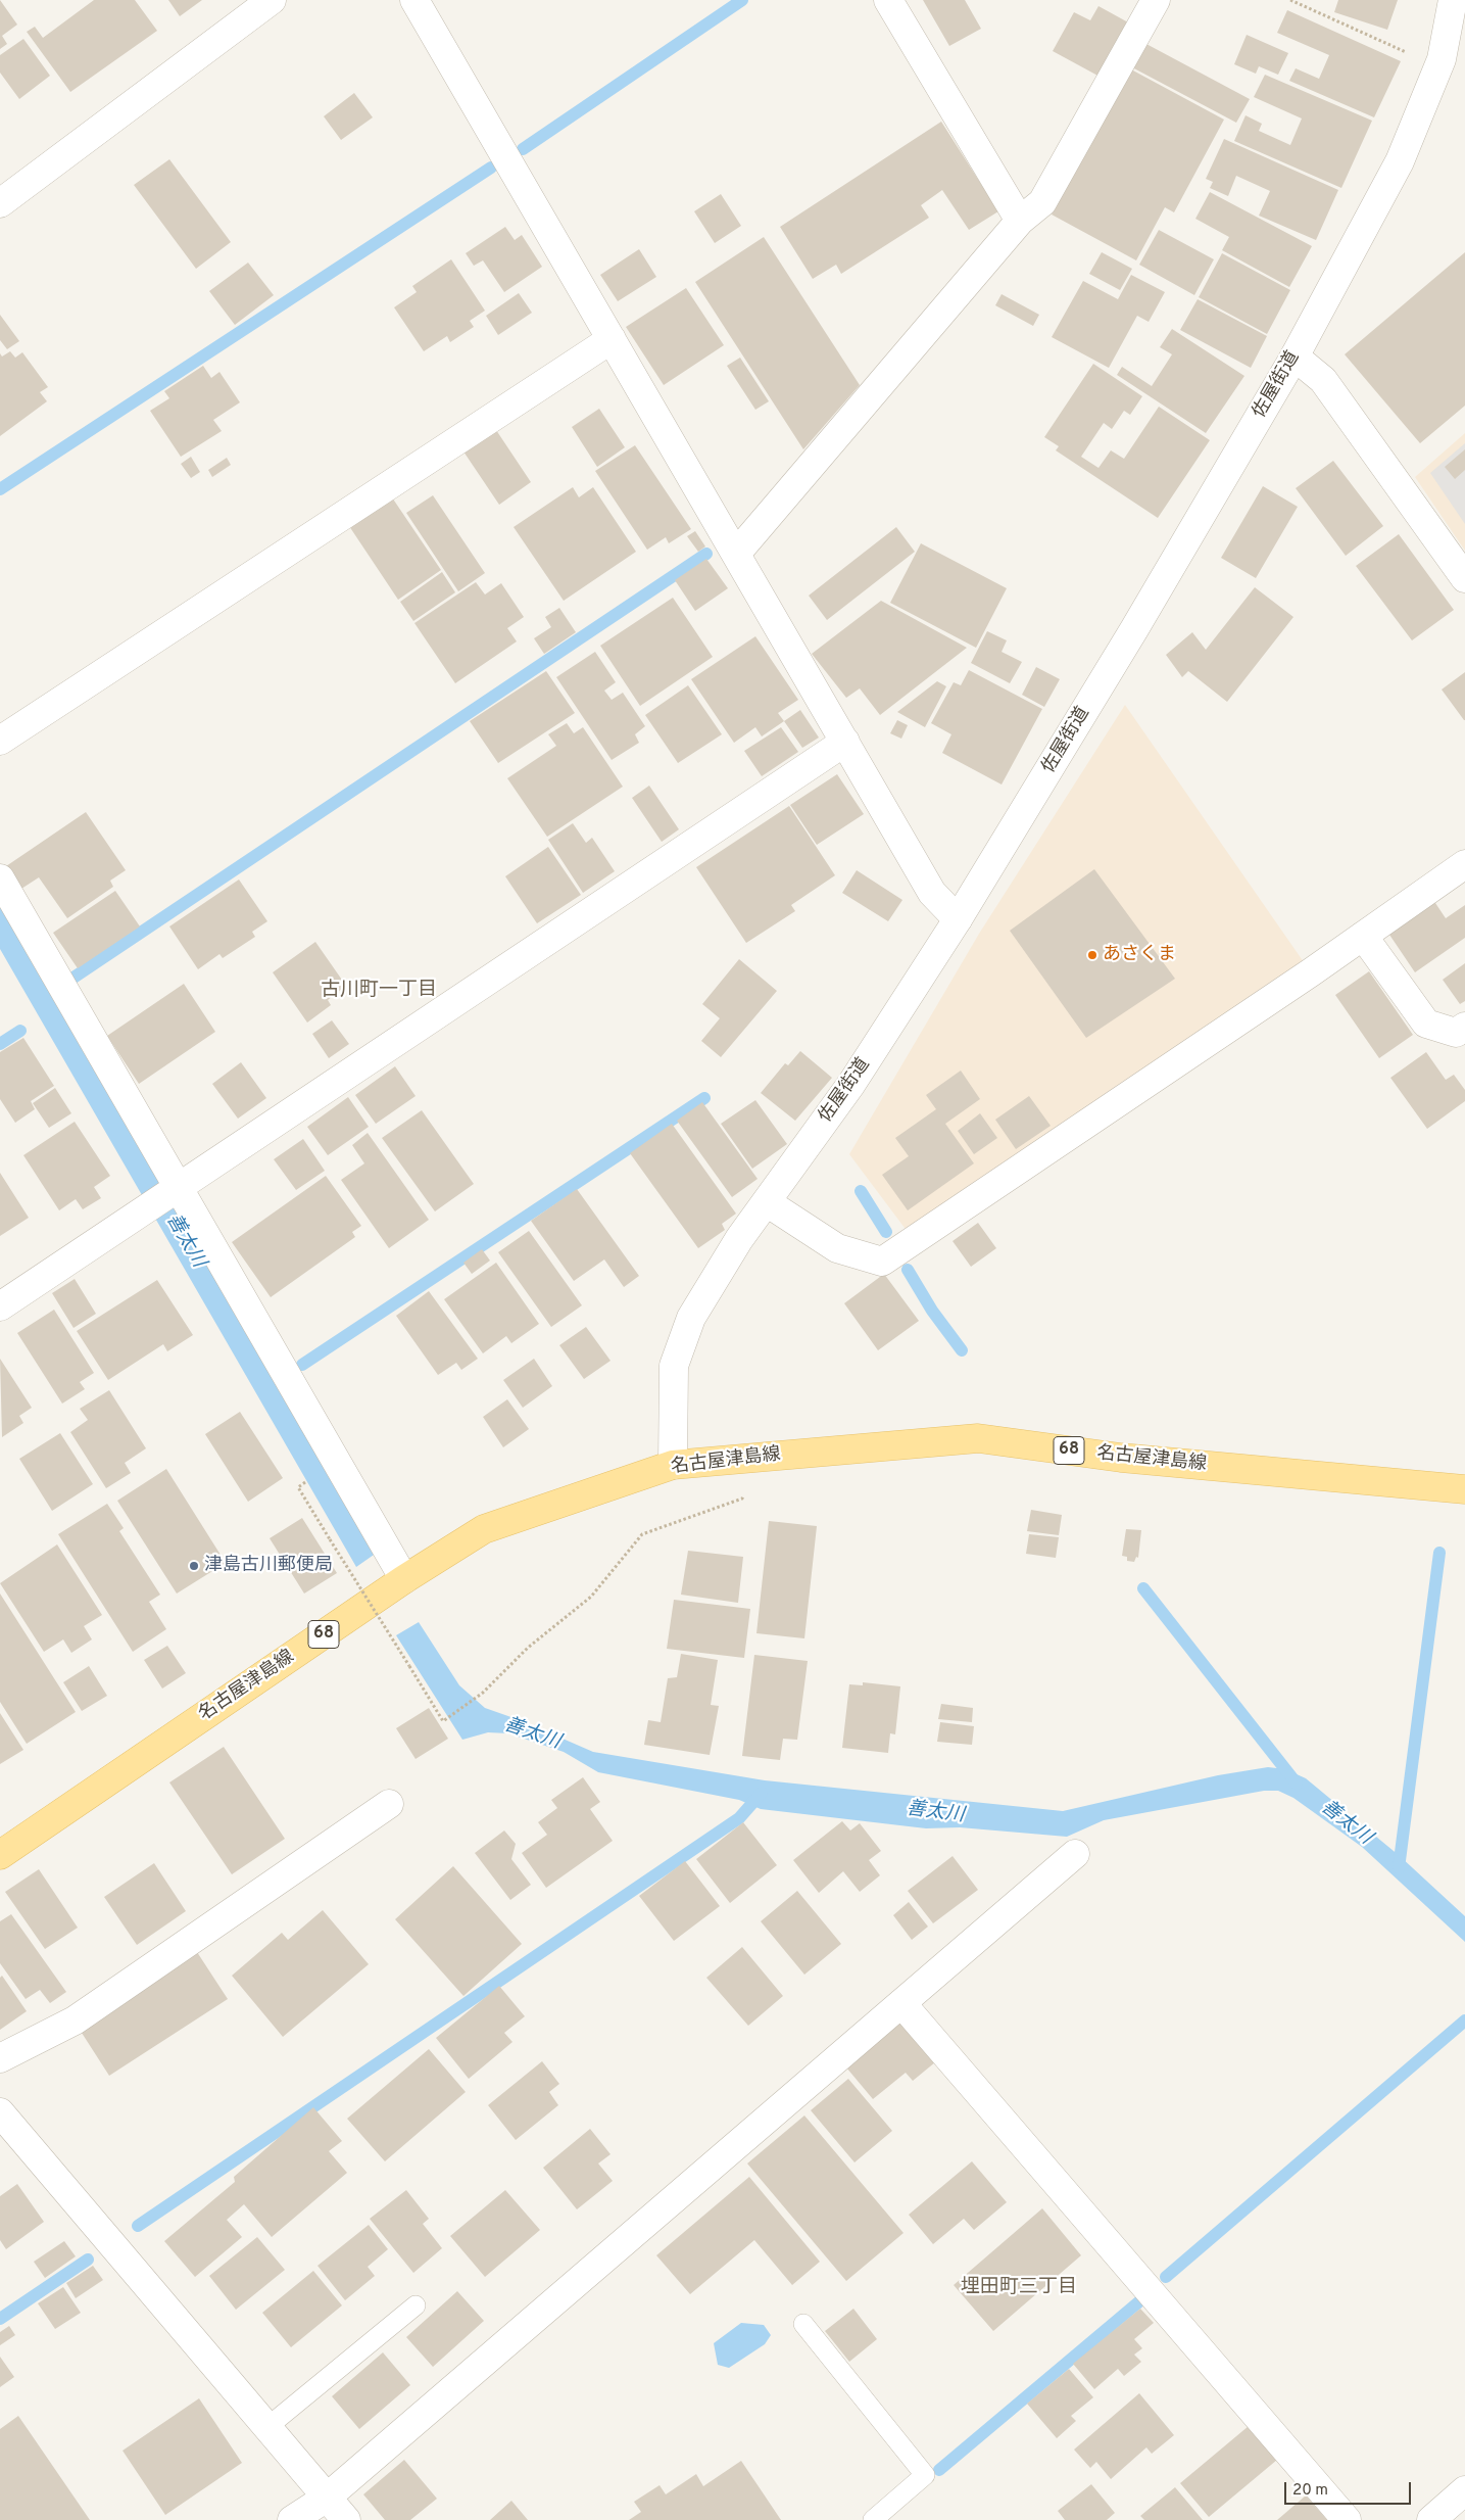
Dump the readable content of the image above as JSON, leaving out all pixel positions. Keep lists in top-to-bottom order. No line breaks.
{"streets":{"main road":["68","名古屋津島線"],"street":["佐屋街道"]},"crossings":[["佐屋街道","名古屋津島線"]],"districts":["古川町一丁目","埋田町三丁目"],"water":["善太川"],"places":["あさくま","津島古川郵便局"],"scale_bar":"20 m"}
